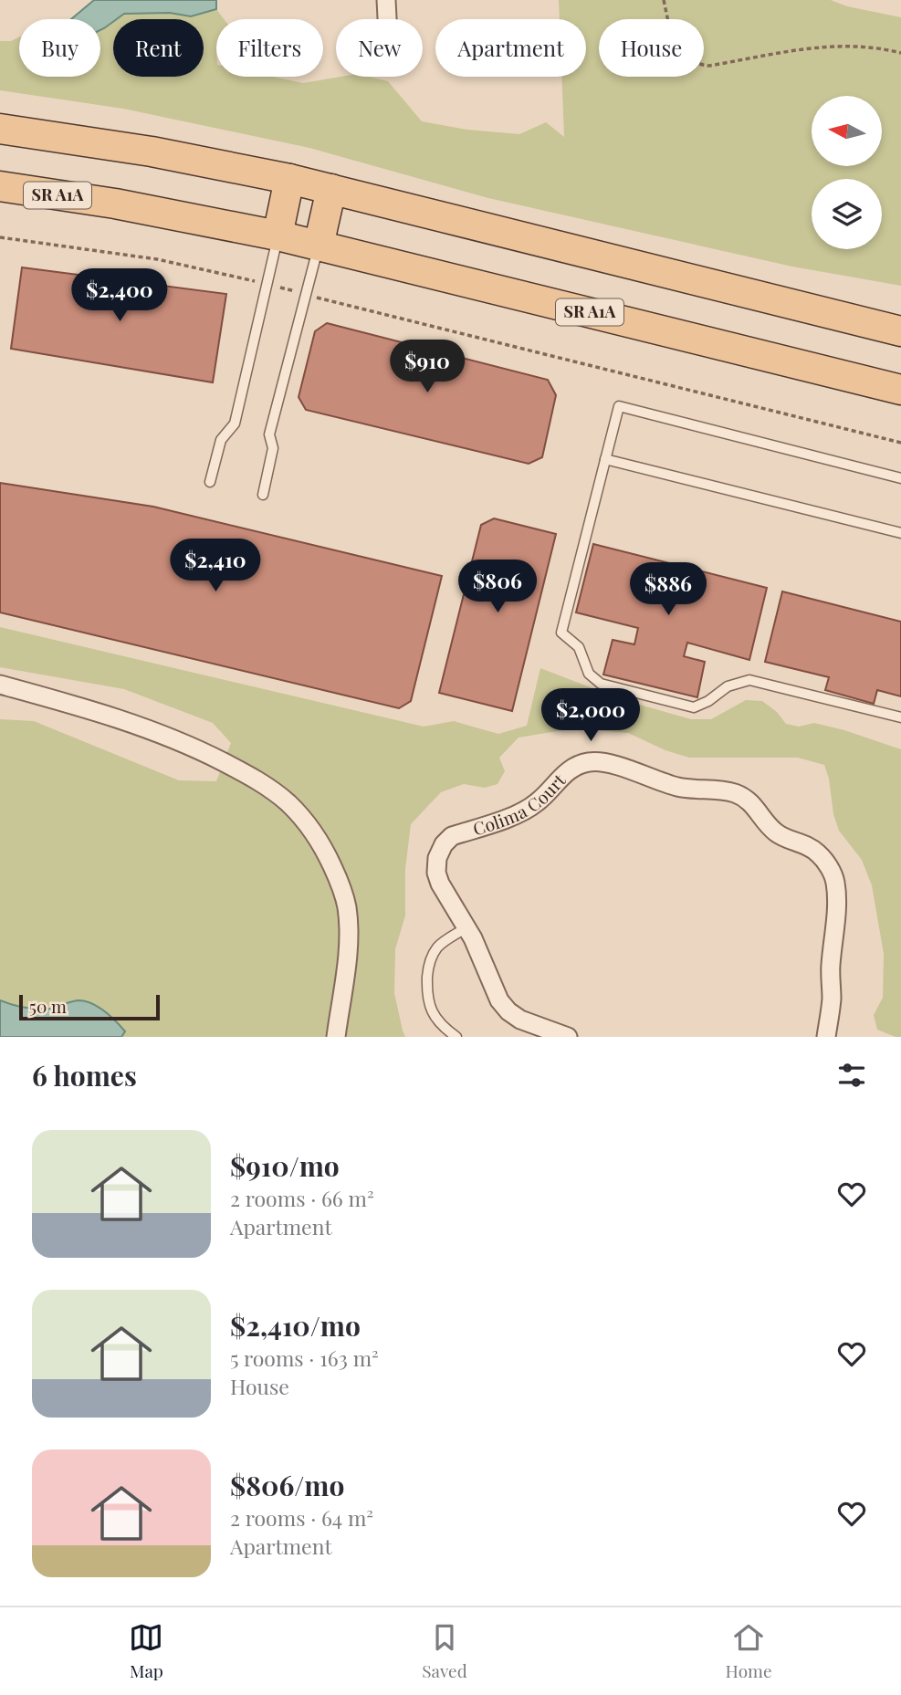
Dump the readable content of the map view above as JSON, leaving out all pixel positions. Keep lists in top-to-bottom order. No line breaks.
{"streets":{"main road":["SR A1A"],"street":["Colima Court"]},"scale_bar":"50 m","north":"left","page":{"chip":["Buy","Rent","Filters","New","Apartment","House"],"price":["$2,400","$910","$2,410","$806","$886","$2,000"],"scale":"50 m","heading":"6 homes","list":[{"name":"$910/mo","note":"2 rooms · 66 m² · Apartment"},{"name":"$2,410/mo","note":"5 rooms · 163 m² · House"},{"name":"$806/mo","note":"2 rooms · 64 m² · Apartment"}],"tabs":["Map","Saved","Home"]}}
